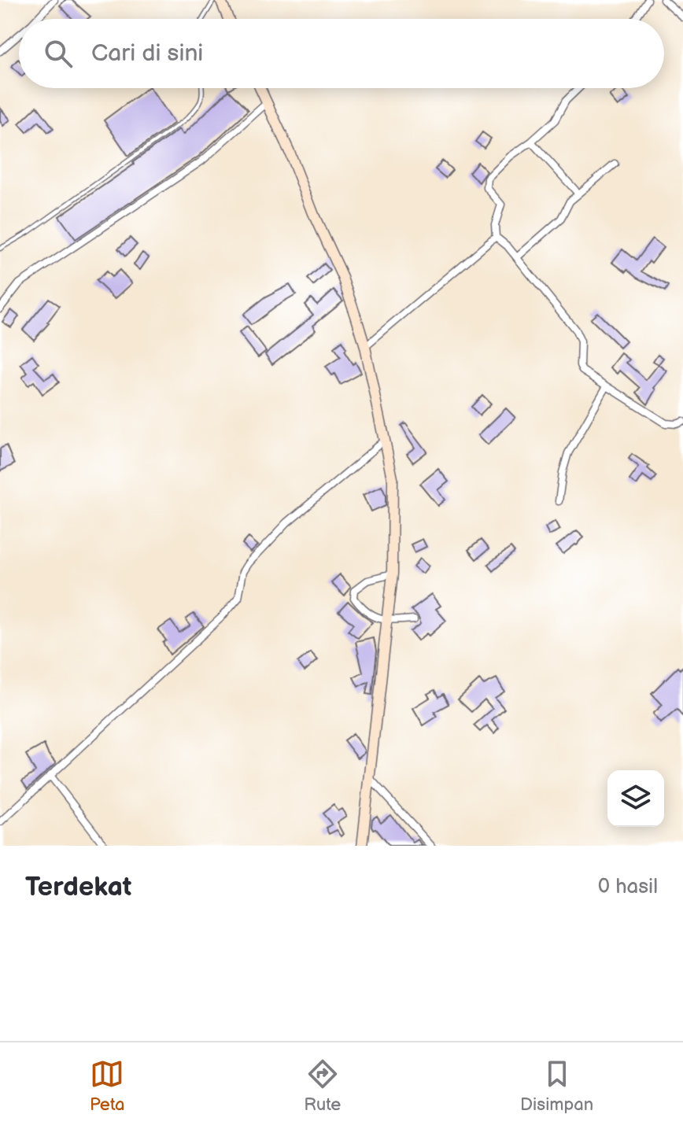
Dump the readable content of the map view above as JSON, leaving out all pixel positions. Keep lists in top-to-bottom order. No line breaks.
{"page":{"search":"Cari di sini","heading":["Terdekat","0 hasil"],"nav":["Peta","Rute","Disimpan"]}}
